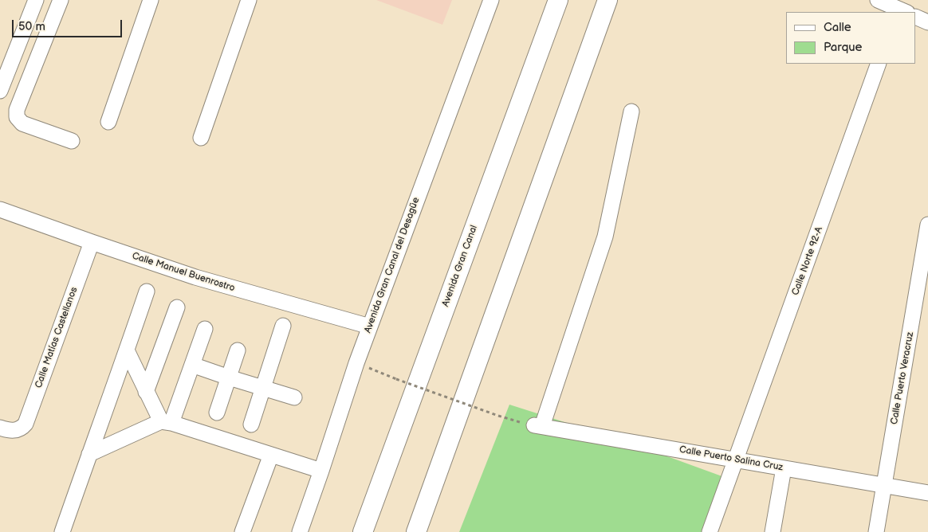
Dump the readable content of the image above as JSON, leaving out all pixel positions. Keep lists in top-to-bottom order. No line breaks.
{"streets":{"main road":["Avenida Gran Canal"],"street":["Calle Norte 92-A","Avenida Gran Canal del Desagüe","Calle Manuel Buenrostro","Calle Matías Castellanos","Calle Puerto Veracruz","Calle Puerto Salina Cruz"]},"crossings":[["Calle Norte 92-A","Calle Puerto Salina Cruz"],["Avenida Gran Canal del Desagüe","Calle Manuel Buenrostro"],["Calle Manuel Buenrostro","Calle Matías Castellanos"],["Calle Puerto Veracruz","Calle Puerto Salina Cruz"]],"legend":["Calle","Parque"],"scale_bar":"50 m"}
